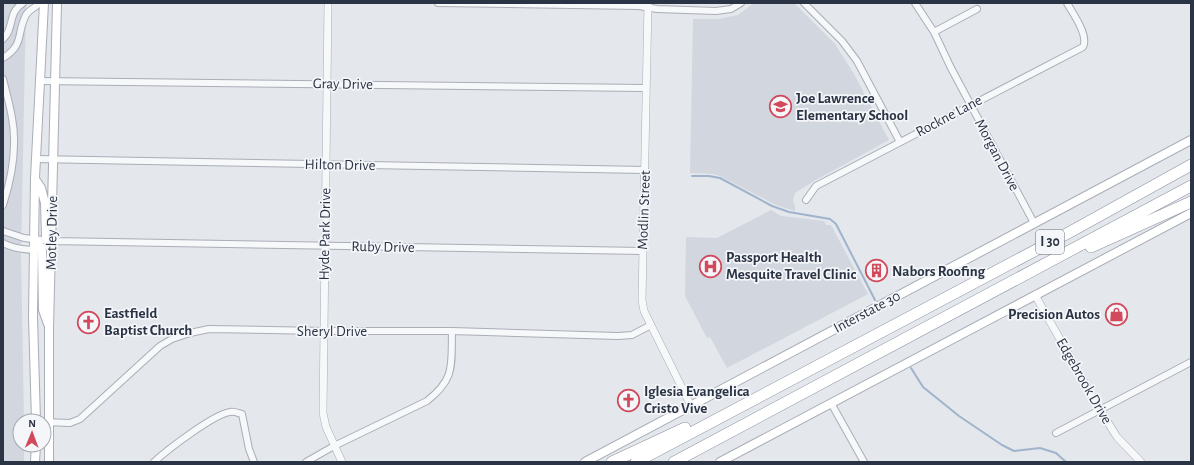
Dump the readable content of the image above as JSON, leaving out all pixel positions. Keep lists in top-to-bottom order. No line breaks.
{"streets":{"highway":["I 30"],"main road":["Motley Drive","Interstate 30"],"street":["Gray Drive","Rockne Lane","Morgan Drive","Hilton Drive","Modlin Street","Hyde Park Drive","Ruby Drive","Sheryl Drive","Edgebrook Drive"]},"crossings":[["Gray Drive","Modlin Street"],["Gray Drive","Motley Drive"],["Gray Drive","Hyde Park Drive"],["Rockne Lane","Morgan Drive"],["Morgan Drive","Interstate 30"],["Hilton Drive","Modlin Street"],["Hilton Drive","Motley Drive"],["Hilton Drive","Hyde Park Drive"],["Modlin Street","Ruby Drive"],["Modlin Street","Interstate 30"],["Modlin Street","Sheryl Drive"],["Motley Drive","Ruby Drive"],["Hyde Park Drive","Ruby Drive"],["Hyde Park Drive","Sheryl Drive"]],"places":{"school or university":["Joe Lawrence Elementary School"],"hospital":["Passport Health Mesquite Travel Clinic"],"building":["Nabors Roofing"],"shop":["Precision Autos"],"church":["Eastfield Baptist Church","Iglesia Evangelica Cristo Vive"]},"north":"top"}
